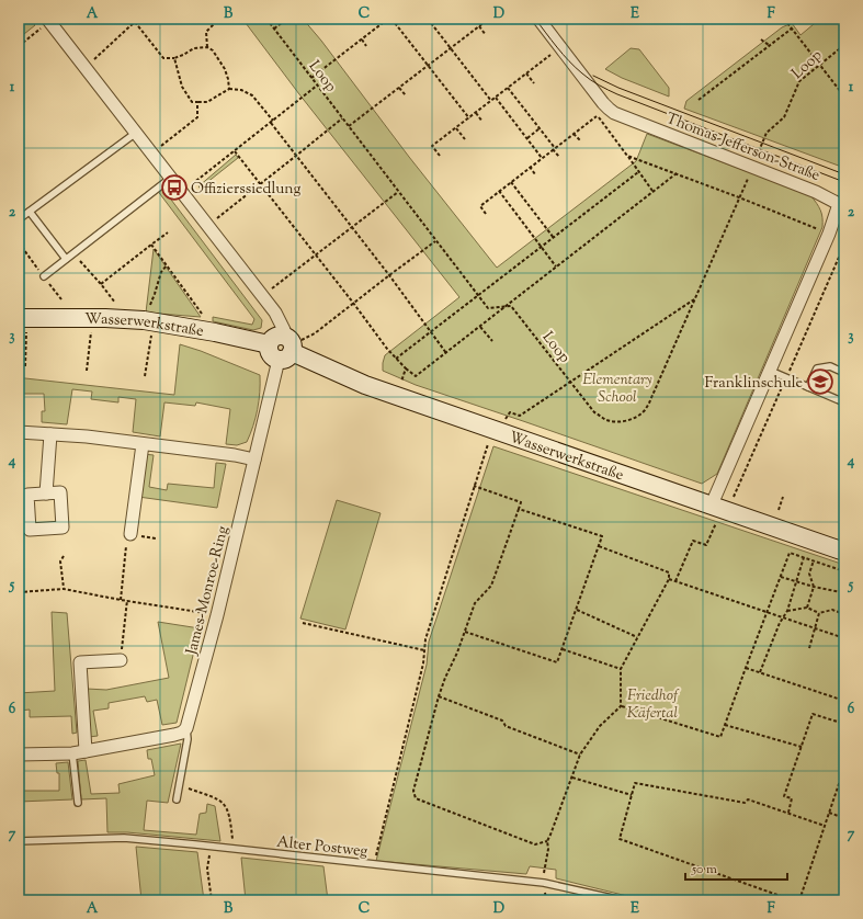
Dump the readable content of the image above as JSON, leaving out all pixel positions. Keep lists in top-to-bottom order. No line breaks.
{"streets":{"street":["Thomas-Jefferson-Straße","Wasserwerkstraße","James-Monroe-Ring"],"lane":["Alter Postweg"],"path":["Loop"]},"crossings":[["Loop","Thomas-Jefferson-Straße"],["Thomas-Jefferson-Straße","Wasserwerkstraße"],["Wasserwerkstraße","James-Monroe-Ring"]],"parks":["Elementary School","Friedhof Käfertal"],"places":{"bus stop":["Offizierssiedlung"],"school or university":["Franklinschule"]},"scale_bar":"50 m","grid":{"columns":["A","B","C","D","E","F"],"rows":["1","2","3","4","5","6","7"]}}
